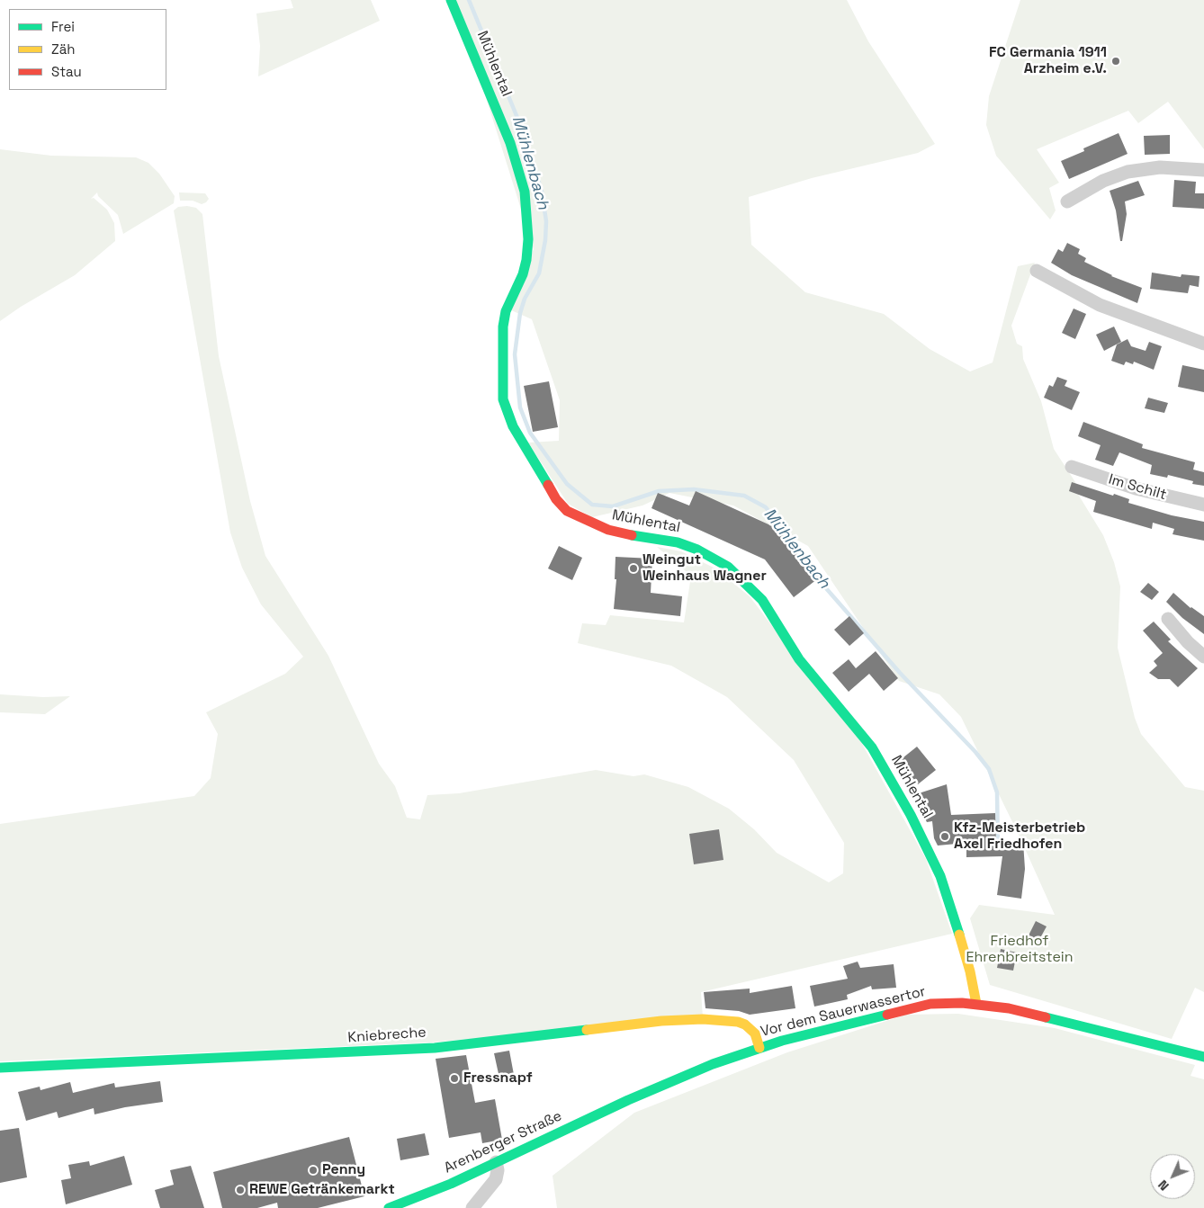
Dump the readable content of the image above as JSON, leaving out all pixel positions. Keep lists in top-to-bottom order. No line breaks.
{"streets":{"street":["Mühlental","Im Schilt","Vor dem Sauerwassertor","Kniebreche","Arenberger Straße"]},"crossings":[["Mühlental","Vor dem Sauerwassertor"],["Vor dem Sauerwassertor","Kniebreche"],["Vor dem Sauerwassertor","Arenberger Straße"]],"water":["Mühlenbach"],"parks":["Friedhof Ehrenbreitstein"],"places":["FC Germania 1911 Arzheim e.V.","Weingut Weinhaus Wagner","Kfz-Meisterbetrieb Axel Friedhofen","Fressnapf","Penny","REWE Getränkemarkt"],"legend":["Frei","Zäh","Stau"],"north":"bottom left"}
